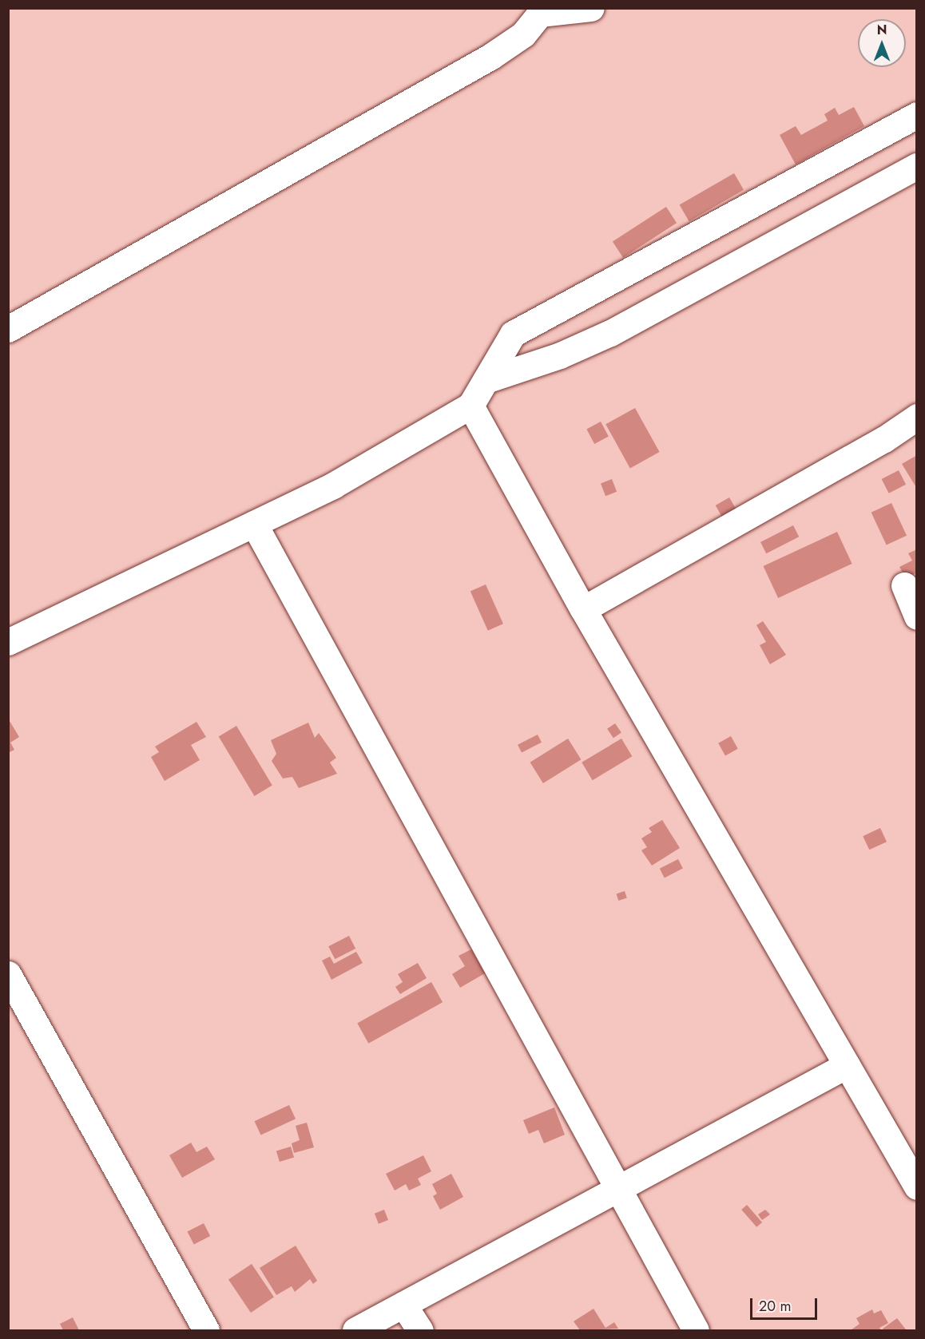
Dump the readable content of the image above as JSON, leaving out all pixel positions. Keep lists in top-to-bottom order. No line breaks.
{"scale_bar":"20 m","north":"top"}
